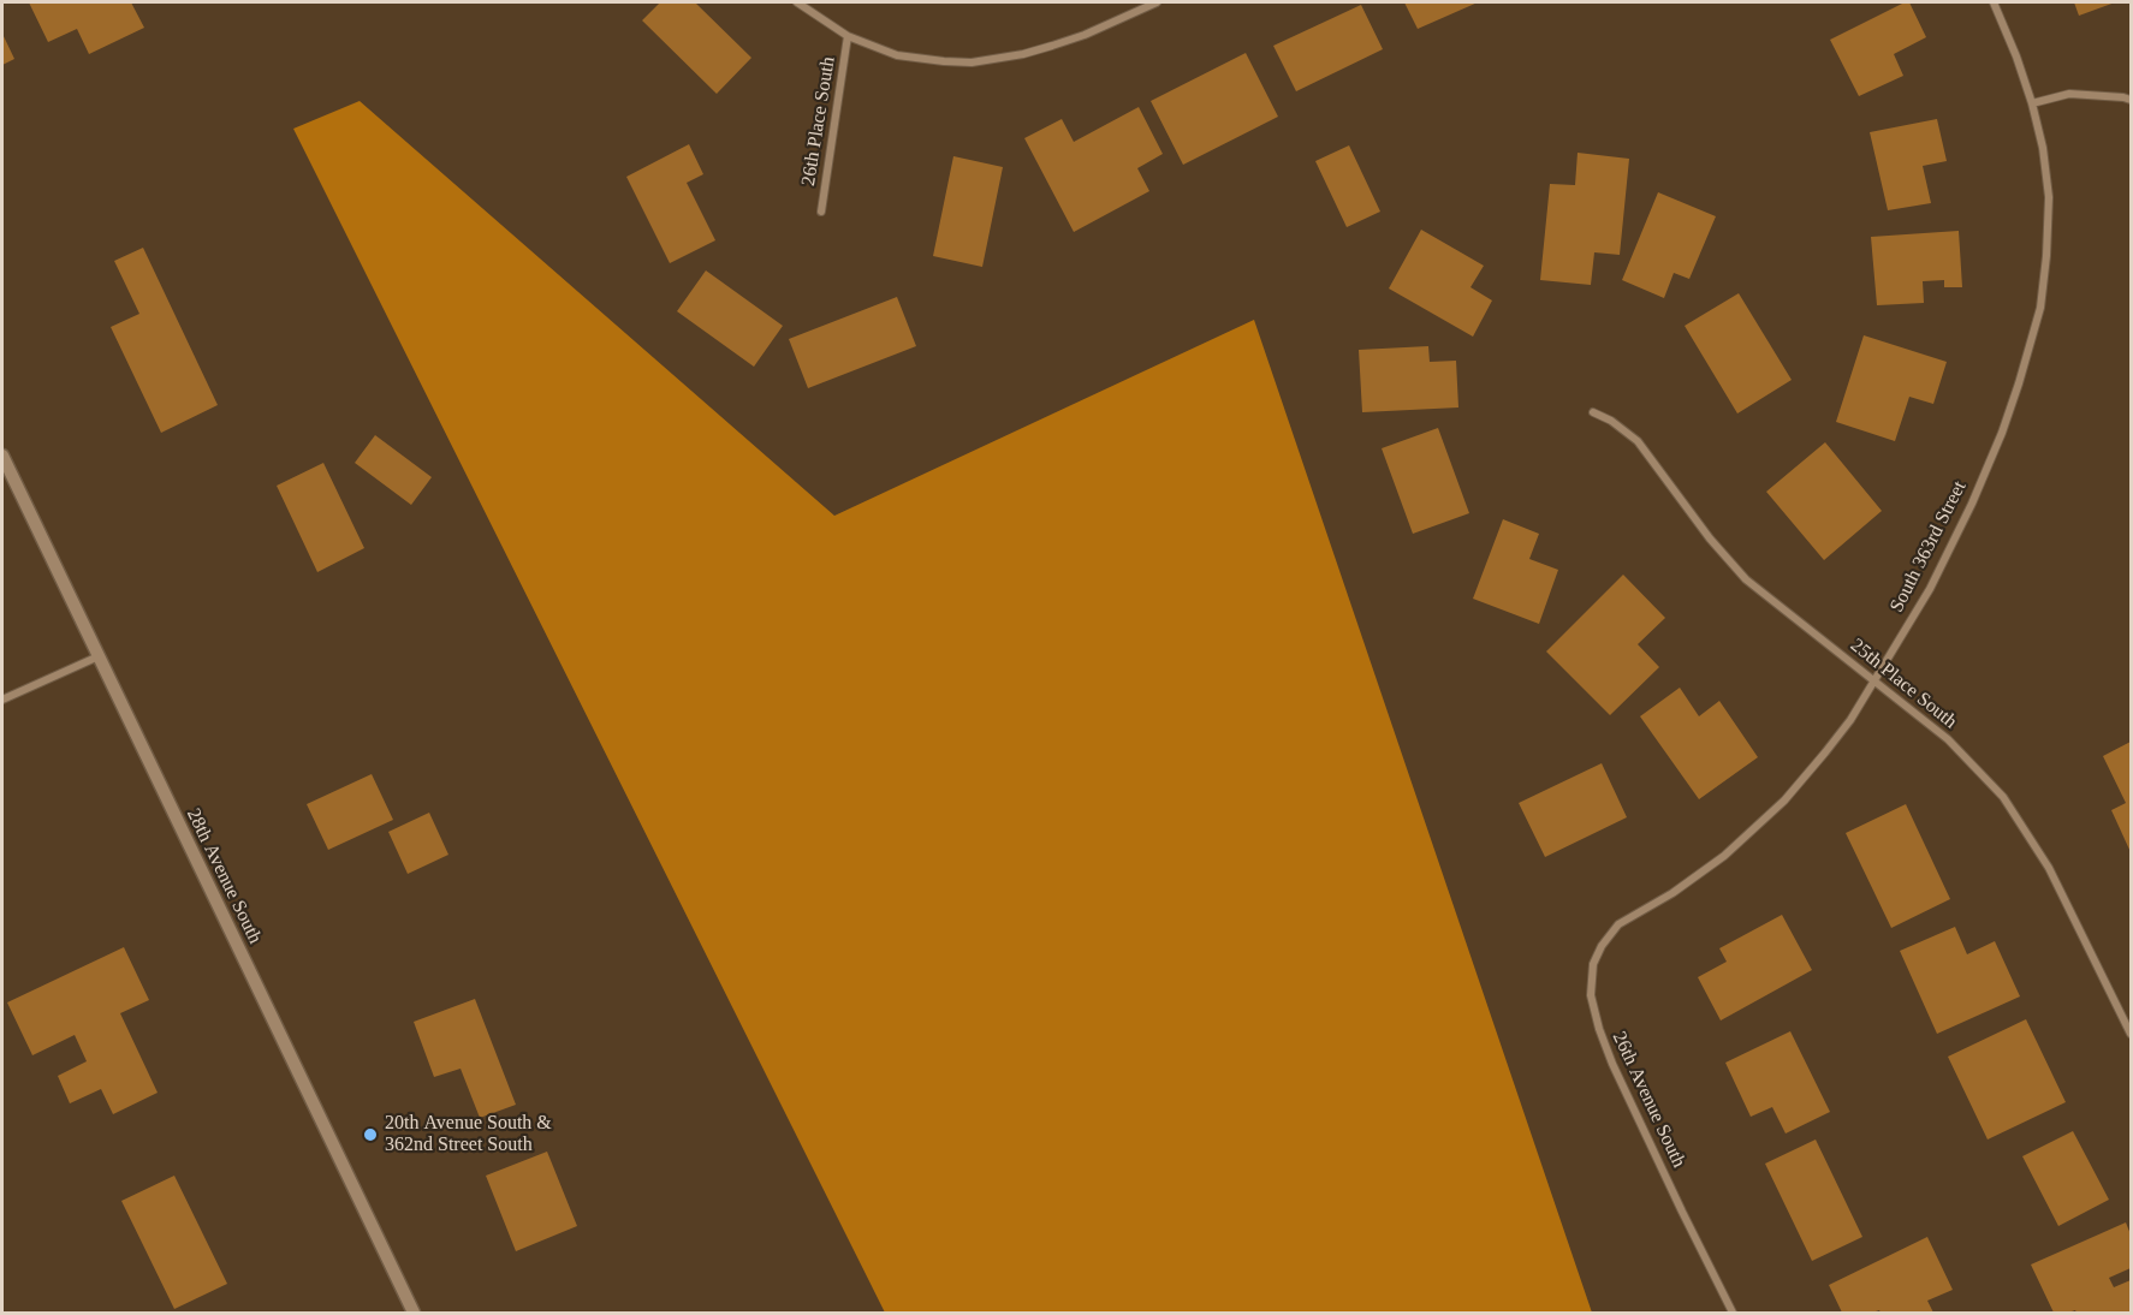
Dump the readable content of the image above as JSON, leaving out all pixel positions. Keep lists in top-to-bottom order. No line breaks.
{"streets":{"street":["26th Place South","South 363rd Street","25th Place South","28th Avenue South","26th Avenue South"]},"crossings":[["South 363rd Street","25th Place South"],["South 363rd Street","26th Avenue South"]],"places":["20th Avenue South & 362nd Street South"]}
